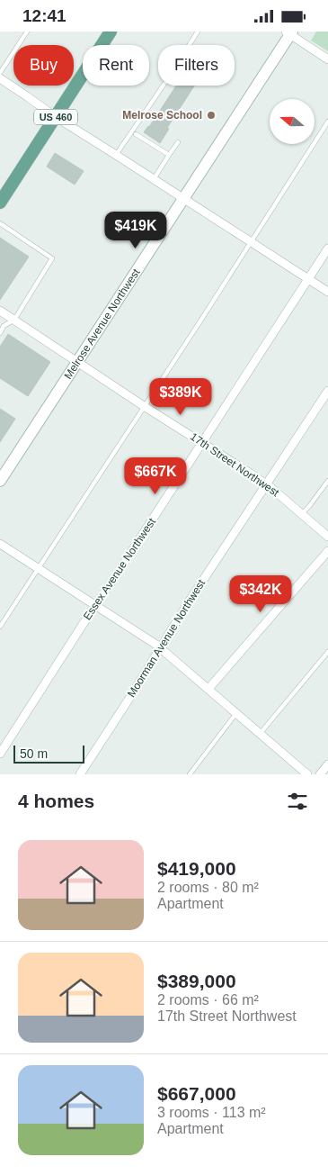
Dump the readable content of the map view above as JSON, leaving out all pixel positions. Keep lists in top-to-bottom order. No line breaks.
{"streets":{"main road":["US 460"],"street":["Melrose Avenue Northwest","17th Street Northwest","Essex Avenue Northwest","Moorman Avenue Northwest"]},"crossings":[["Melrose Avenue Northwest","17th Street Northwest"],["17th Street Northwest","Essex Avenue Northwest"],["17th Street Northwest","Moorman Avenue Northwest"]],"places":["Melrose School"],"scale_bar":"50 m","north":"left","page":{"status":"12:41","chip":["Buy","Rent","Filters"],"price":["$419K","$389K","$667K","$342K"],"scale":"50 m","heading":"4 homes","list":[{"name":"$419,000","note":"2 rooms · 80 m² · Apartment"},{"name":"$389,000","note":"2 rooms · 66 m² · 17th Street Northwest"},{"name":"$667,000","note":"3 rooms · 113 m² · Apartment"}]}}
